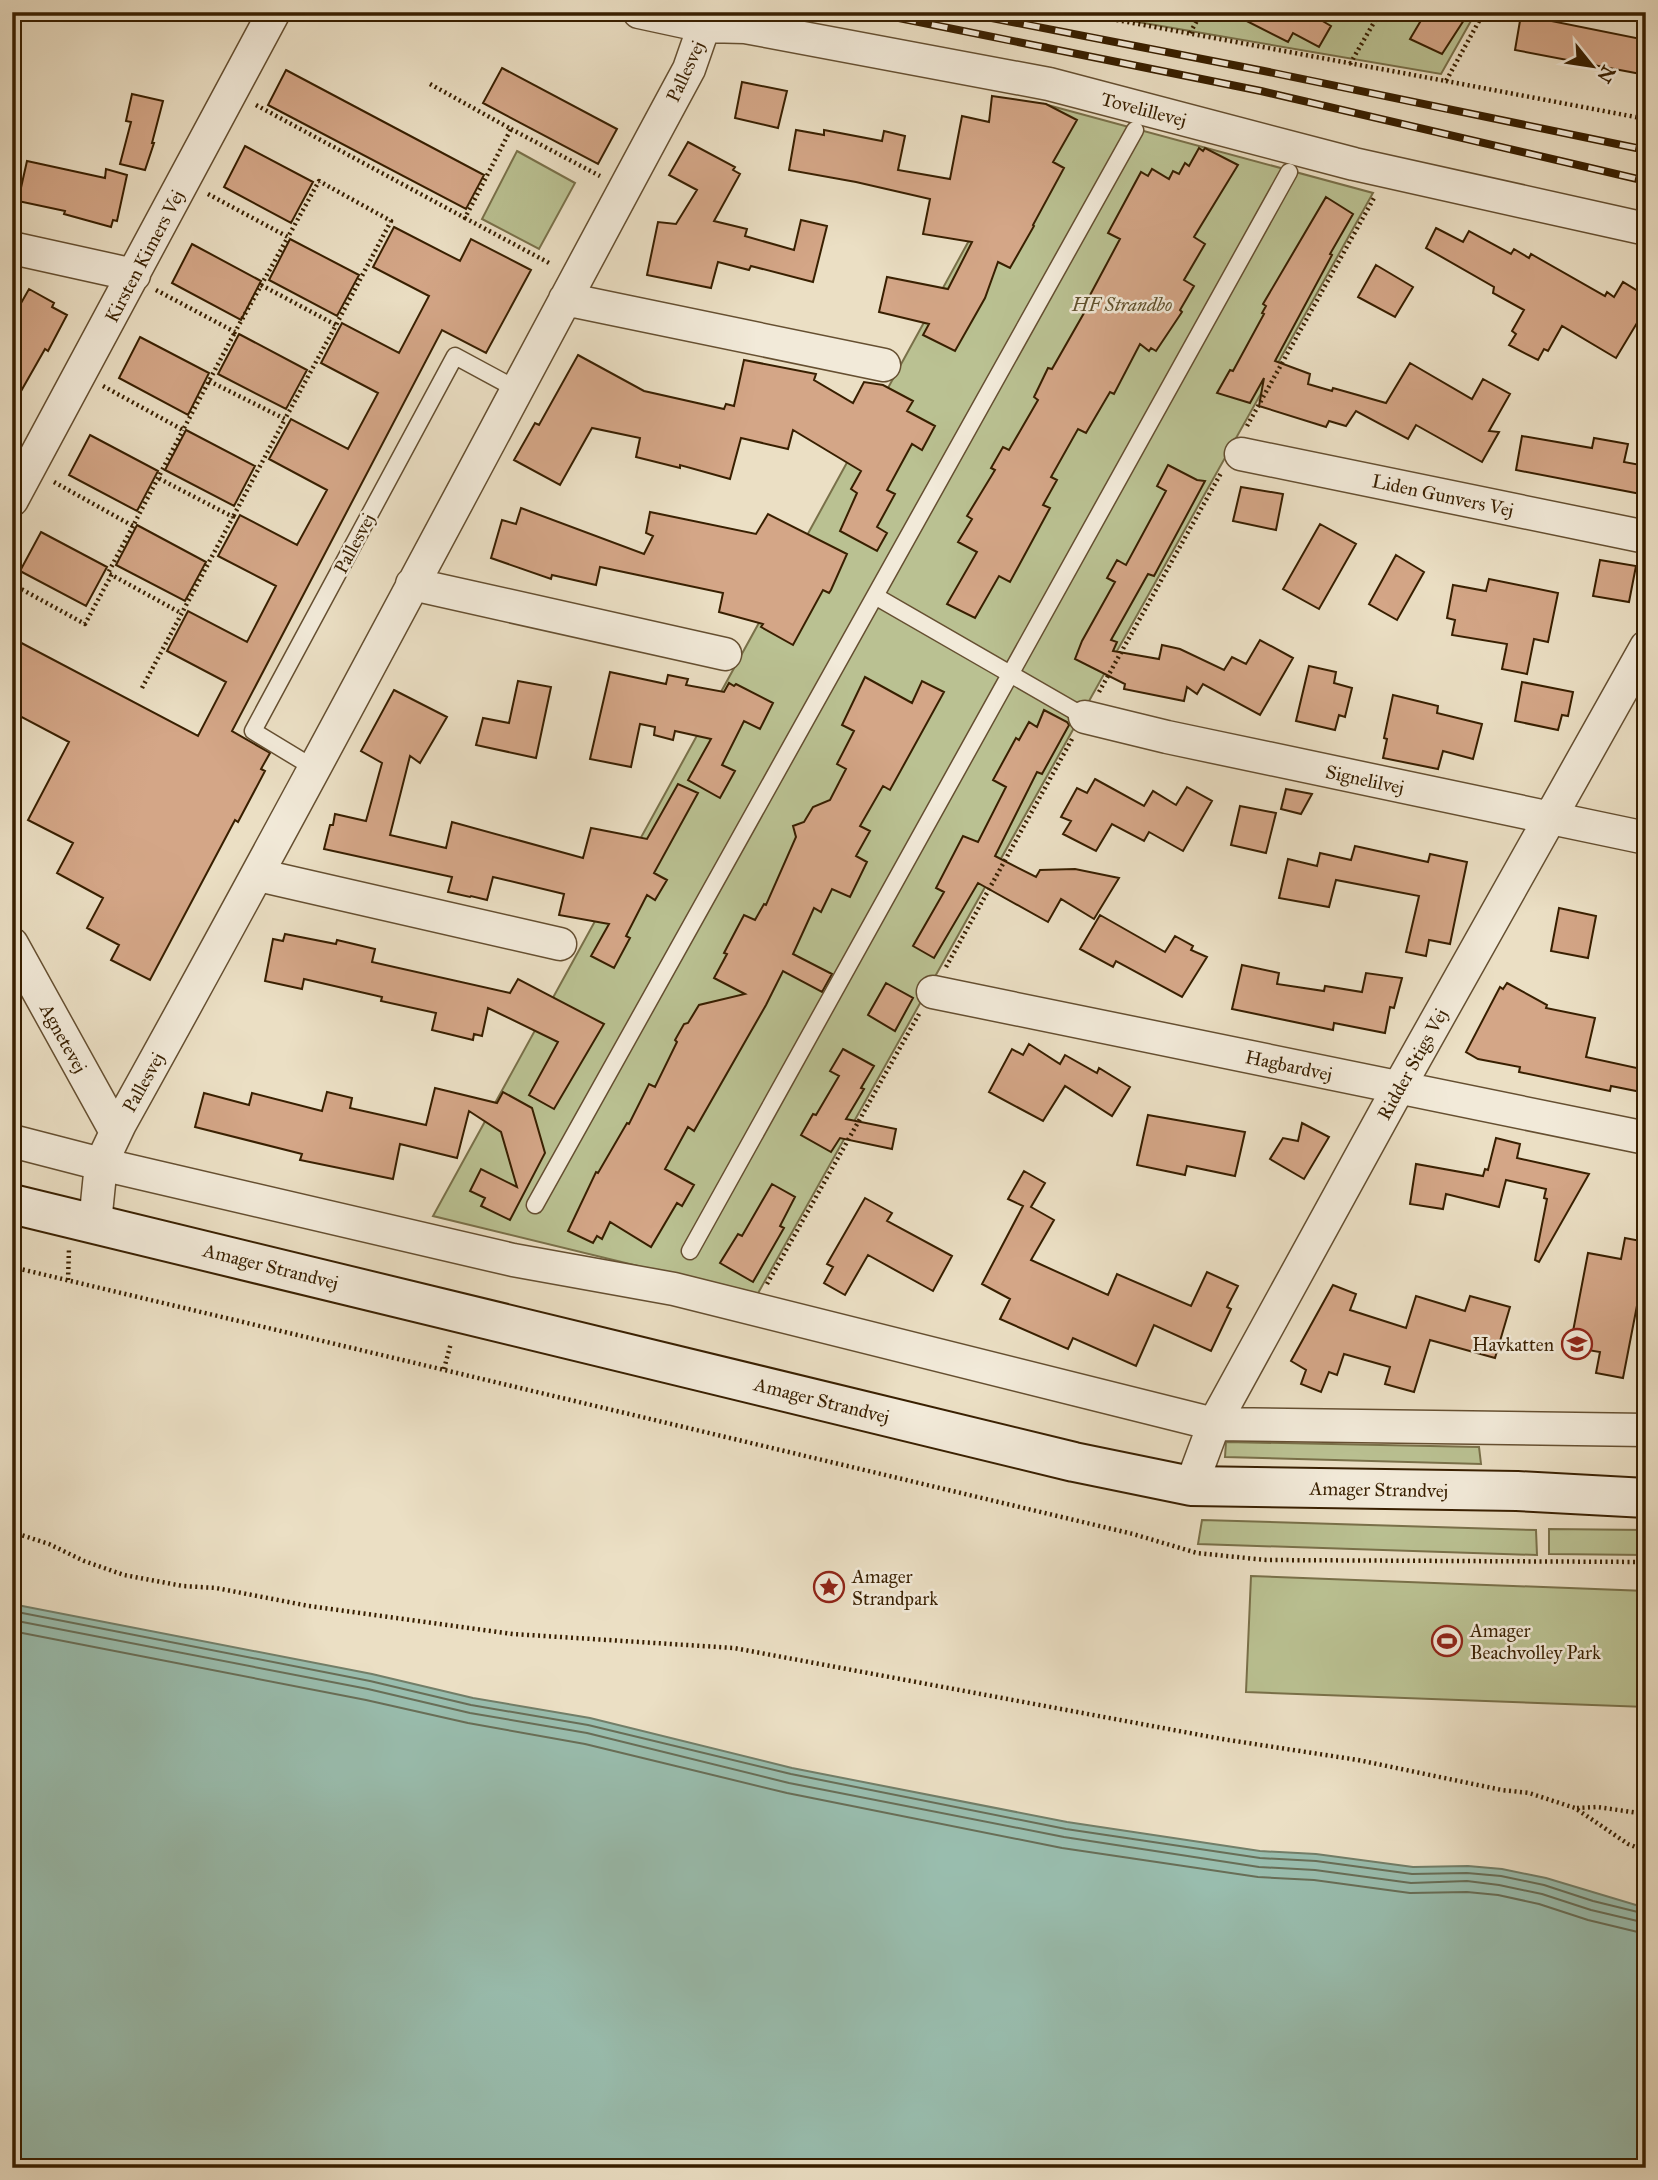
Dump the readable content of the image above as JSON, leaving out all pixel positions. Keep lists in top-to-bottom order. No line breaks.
{"streets":{"street":["Pallesvej","Tovelillevej","Kirsten Kimers Vej","Liden Gunvers Vej","Signelilvej","Agnetevej","Ridder Stigs Vej","Hagbardvej","Amager Strandvej"]},"crossings":[["Pallesvej","Tovelillevej"],["Pallesvej","Agnetevej"],["Pallesvej","Amager Strandvej"],["Signelilvej","Ridder Stigs Vej"],["Ridder Stigs Vej","Hagbardvej"],["Ridder Stigs Vej","Amager Strandvej"]],"parks":["HF Strandbo"],"places":{"school or university":["Havkatten"],"place":["Amager Strandpark"],"sports":["Amager Beachvolley Park"]},"north":"bottom right"}
